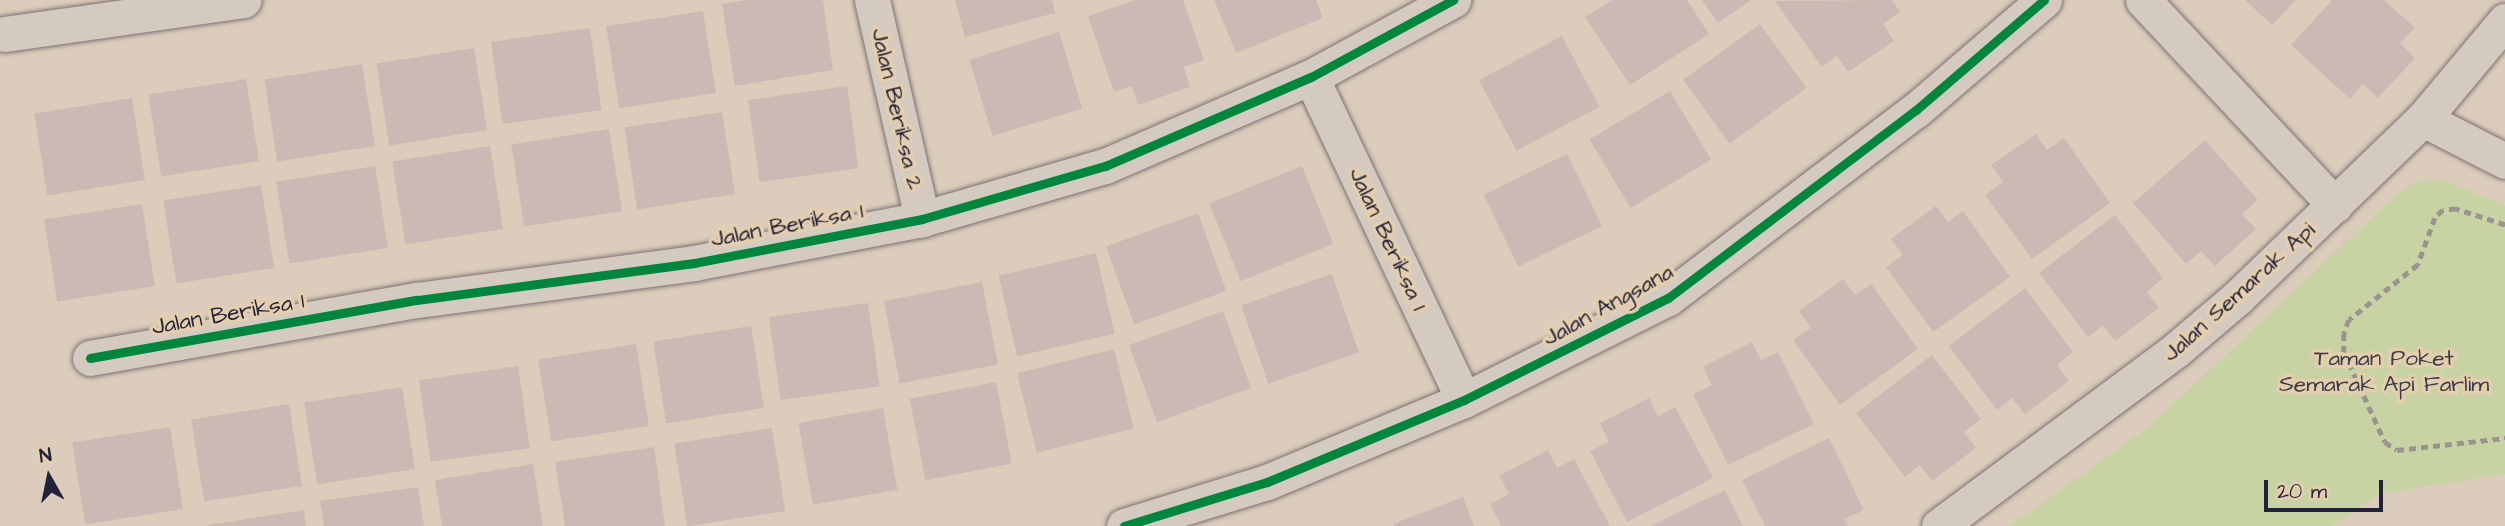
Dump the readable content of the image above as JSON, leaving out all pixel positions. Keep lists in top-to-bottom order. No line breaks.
{"streets":{"street":["Jalan Beriksa 2","Jalan Beriksa 1","Jalan Semarak Api","Jalan Angsana"]},"crossings":[["Jalan Beriksa 2","Jalan Beriksa 1"],["Jalan Beriksa 1","Jalan Angsana"]],"parks":["Taman Poket Semarak Api Farlim"],"scale_bar":"20 m","north":"top"}
